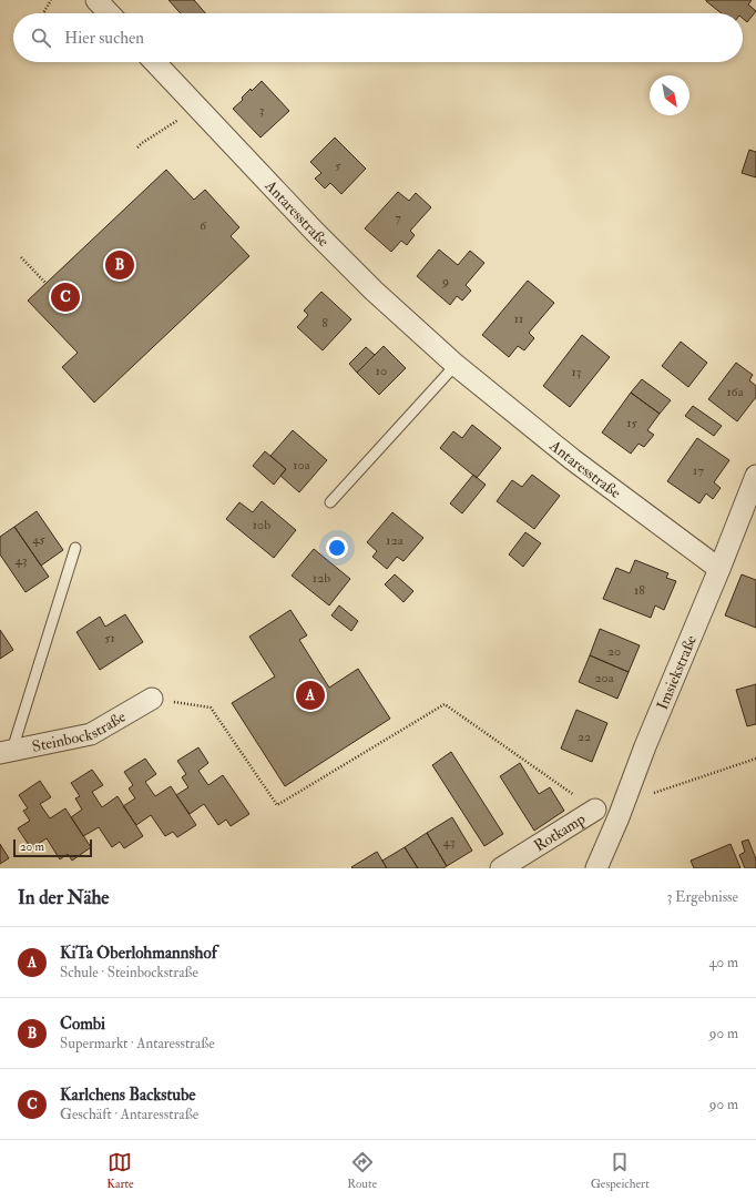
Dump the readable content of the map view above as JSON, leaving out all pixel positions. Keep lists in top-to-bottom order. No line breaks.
{"streets":{"street":["Antaresstraße","Imsiekstraße","Steinbockstraße","Rotkamp"]},"crossings":[["Antaresstraße","Imsiekstraße"]],"house_numbers":["3","5","7","6","9","11","8","10","13","16a","15","10a","17","10b","45","12a","43","12b","18","51","20","20a","22","43"],"scale_bar":"20 m","north":"bottom right","page":{"search":"Hier suchen","pins":["B","C","A"],"scale":"20 m","heading":["In der Nähe","3 Ergebnisse"],"list":[{"mark":"A","name":"KiTa Oberlohmannshof","note":"Schule · Steinbockstraße","value":"40 m"},{"mark":"B","name":"Combi","note":"Supermarkt · Antaresstraße","value":"90 m"},{"mark":"C","name":"Karlchens Backstube","note":"Geschäft · Antaresstraße","value":"90 m"}],"nav":["Karte","Route","Gespeichert"]}}
